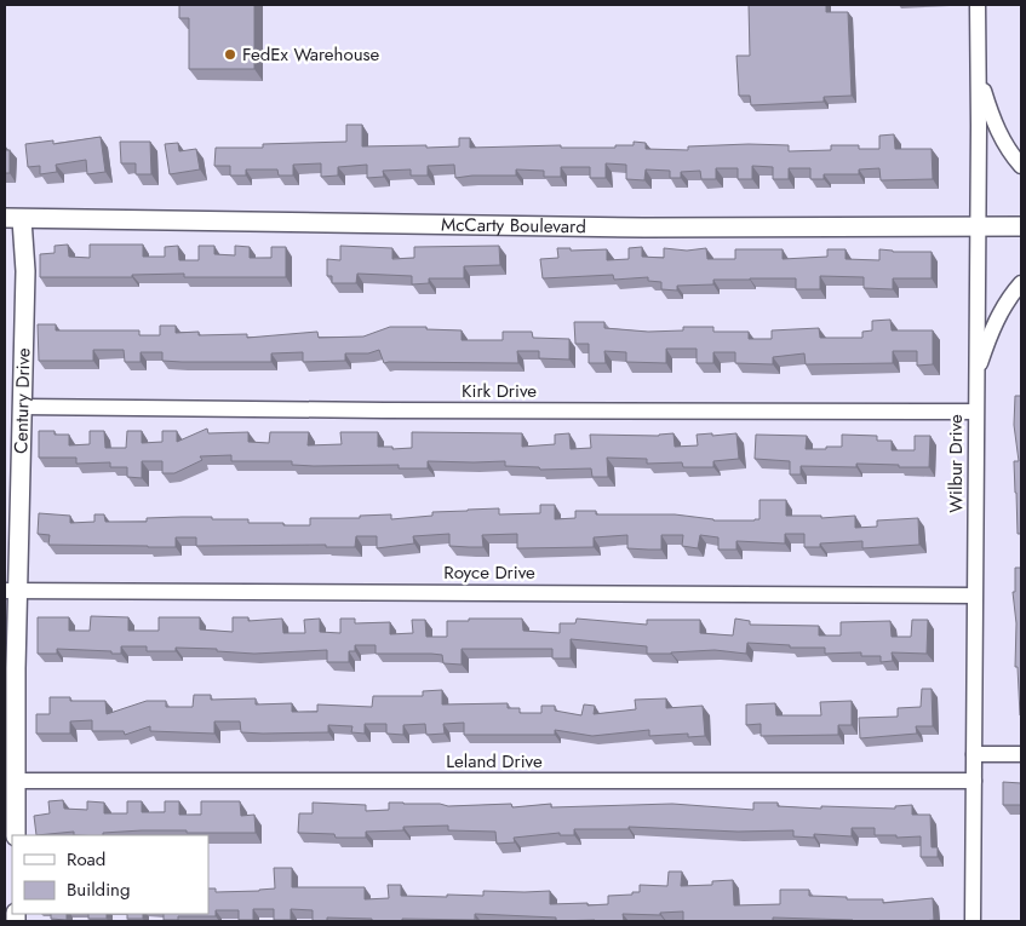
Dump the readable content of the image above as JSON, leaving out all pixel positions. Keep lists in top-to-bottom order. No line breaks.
{"streets":{"main road":["McCarty Boulevard","Century Drive"],"street":["Kirk Drive","Wilbur Drive","Royce Drive","Leland Drive"]},"crossings":[["McCarty Boulevard","Century Drive"],["McCarty Boulevard","Wilbur Drive"],["Kirk Drive","Century Drive"],["Kirk Drive","Wilbur Drive"],["Century Drive","Royce Drive"],["Century Drive","Leland Drive"],["Wilbur Drive","Royce Drive"],["Wilbur Drive","Leland Drive"]],"places":["FedEx Warehouse"],"legend":["Road","Building"]}
